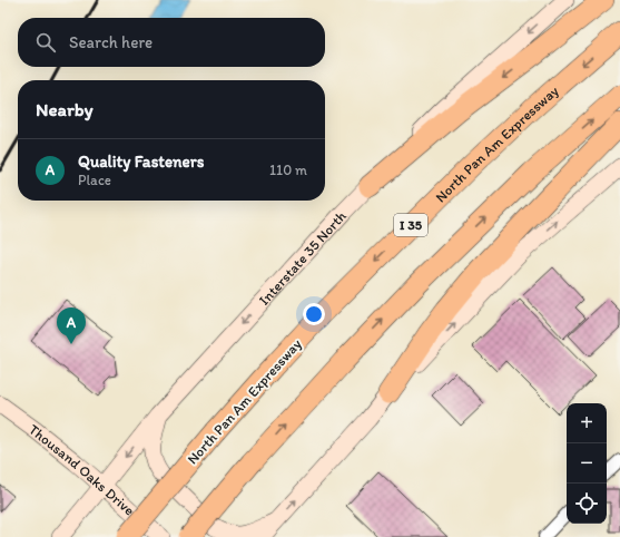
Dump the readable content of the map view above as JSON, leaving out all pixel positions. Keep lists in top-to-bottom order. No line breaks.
{"streets":{"highway":["North Pan Am Expressway","I 35"],"main road":["Interstate 35 North","Thousand Oaks Drive"]},"crossings":[["Interstate 35 North","Thousand Oaks Drive"]],"one_way":["Interstate 35 North"],"page":{"search":"Search here","heading":"Nearby","list":[{"mark":"A","name":"Quality Fasteners","note":"Place","value":"110 m"}],"pins":"A","map_buttons":["+","−"]}}
